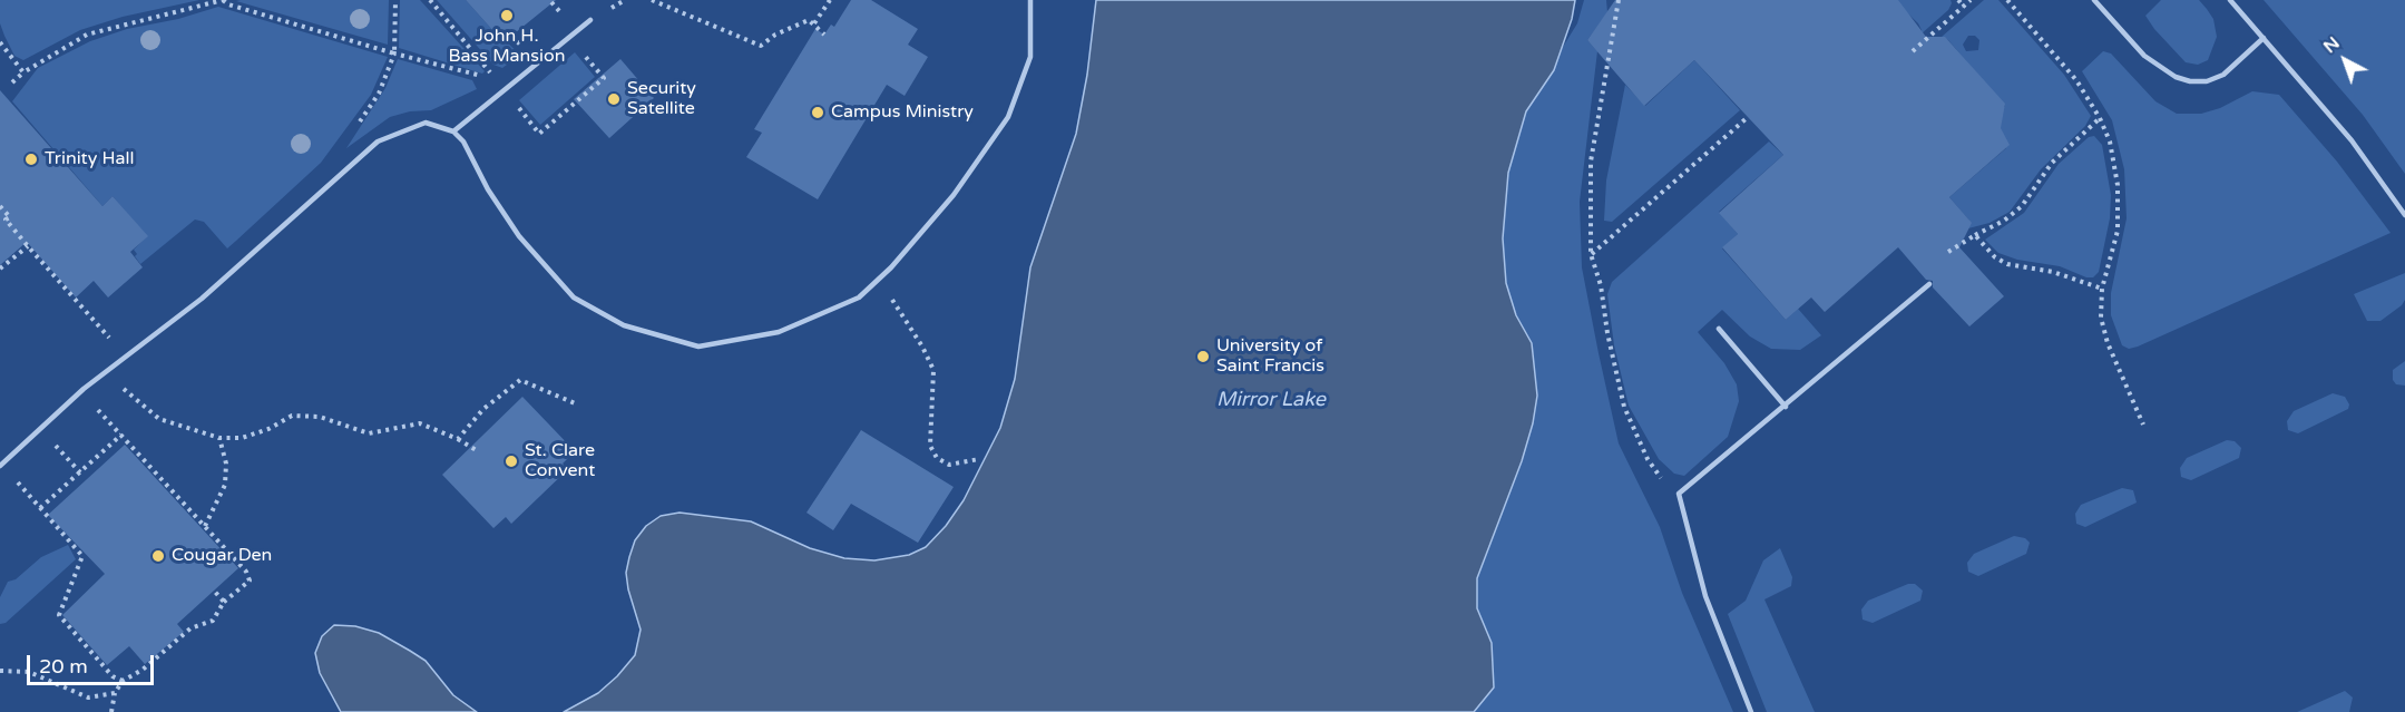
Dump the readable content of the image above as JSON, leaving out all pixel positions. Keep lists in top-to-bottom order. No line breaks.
{"water":["Mirror Lake"],"places":["John H. Bass Mansion","Security Satellite","Campus Ministry","Trinity Hall","University of Saint Francis","St. Clare Convent","Cougar Den"],"scale_bar":"20 m","north":"top left"}
